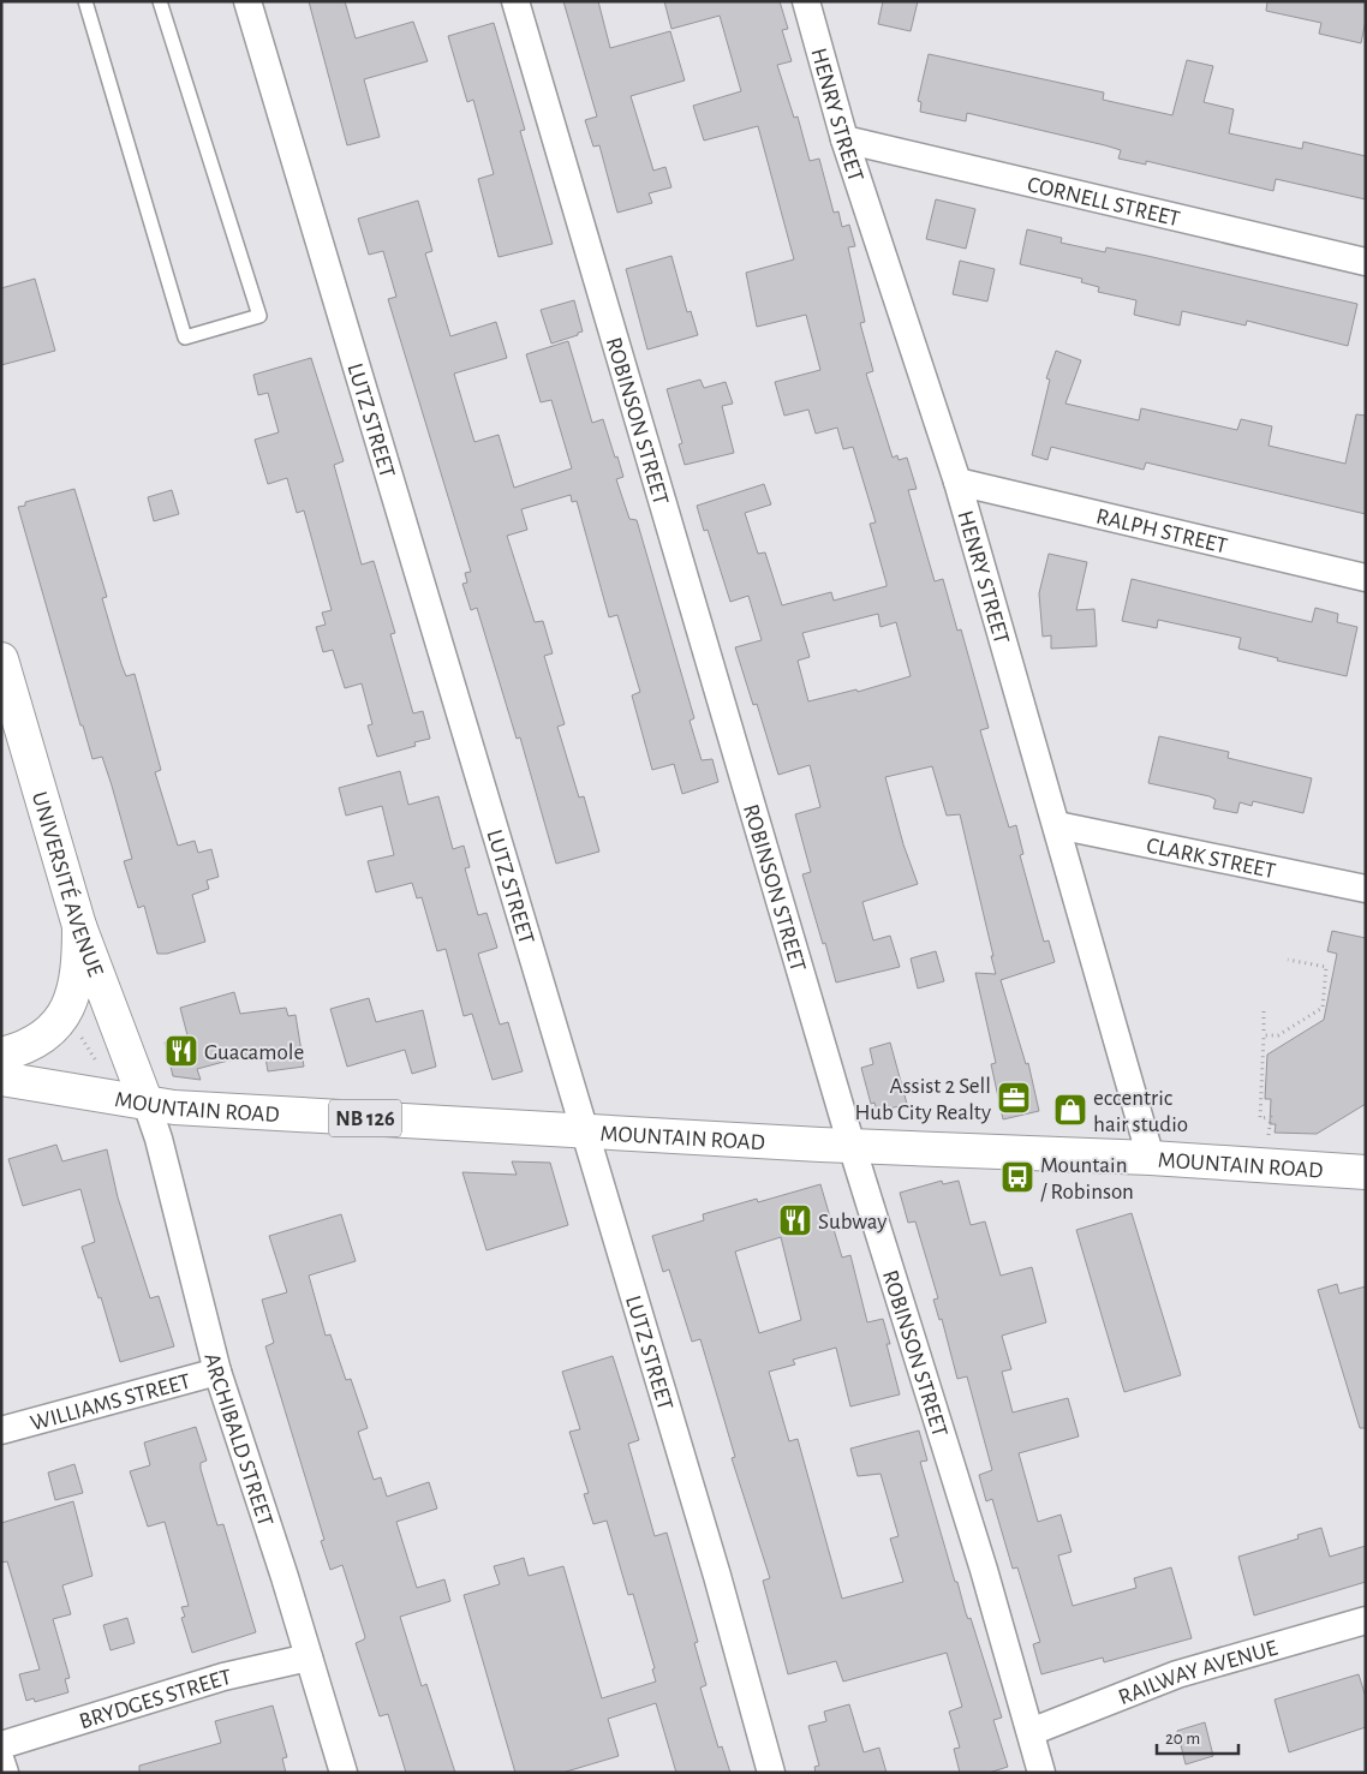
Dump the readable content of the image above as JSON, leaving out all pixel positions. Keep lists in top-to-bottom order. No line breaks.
{"streets":{"main road":["UNIVERSITÉ AVENUE","MOUNTAIN ROAD","NB 126"],"street":["HENRY STREET","CORNELL STREET","LUTZ STREET","ROBINSON STREET","RALPH STREET","CLARK STREET","WILLIAMS STREET","ARCHIBALD STREET","RAILWAY AVENUE","BRYDGES STREET"]},"crossings":[["HENRY STREET","CORNELL STREET"],["HENRY STREET","RALPH STREET"],["HENRY STREET","CLARK STREET"],["HENRY STREET","MOUNTAIN ROAD"],["LUTZ STREET","MOUNTAIN ROAD"],["ROBINSON STREET","MOUNTAIN ROAD"],["ROBINSON STREET","RAILWAY AVENUE"],["UNIVERSITÉ AVENUE","MOUNTAIN ROAD"],["UNIVERSITÉ AVENUE","ARCHIBALD STREET"],["MOUNTAIN ROAD","ARCHIBALD STREET"],["WILLIAMS STREET","ARCHIBALD STREET"],["ARCHIBALD STREET","BRYDGES STREET"]],"places":{"restaurant":["Guacamole","Subway"],"office":["Assist 2 Sell Hub City Realty"],"shop":["eccentric hair studio"],"bus stop":["Mountain / Robinson"]},"scale_bar":"20 m"}
